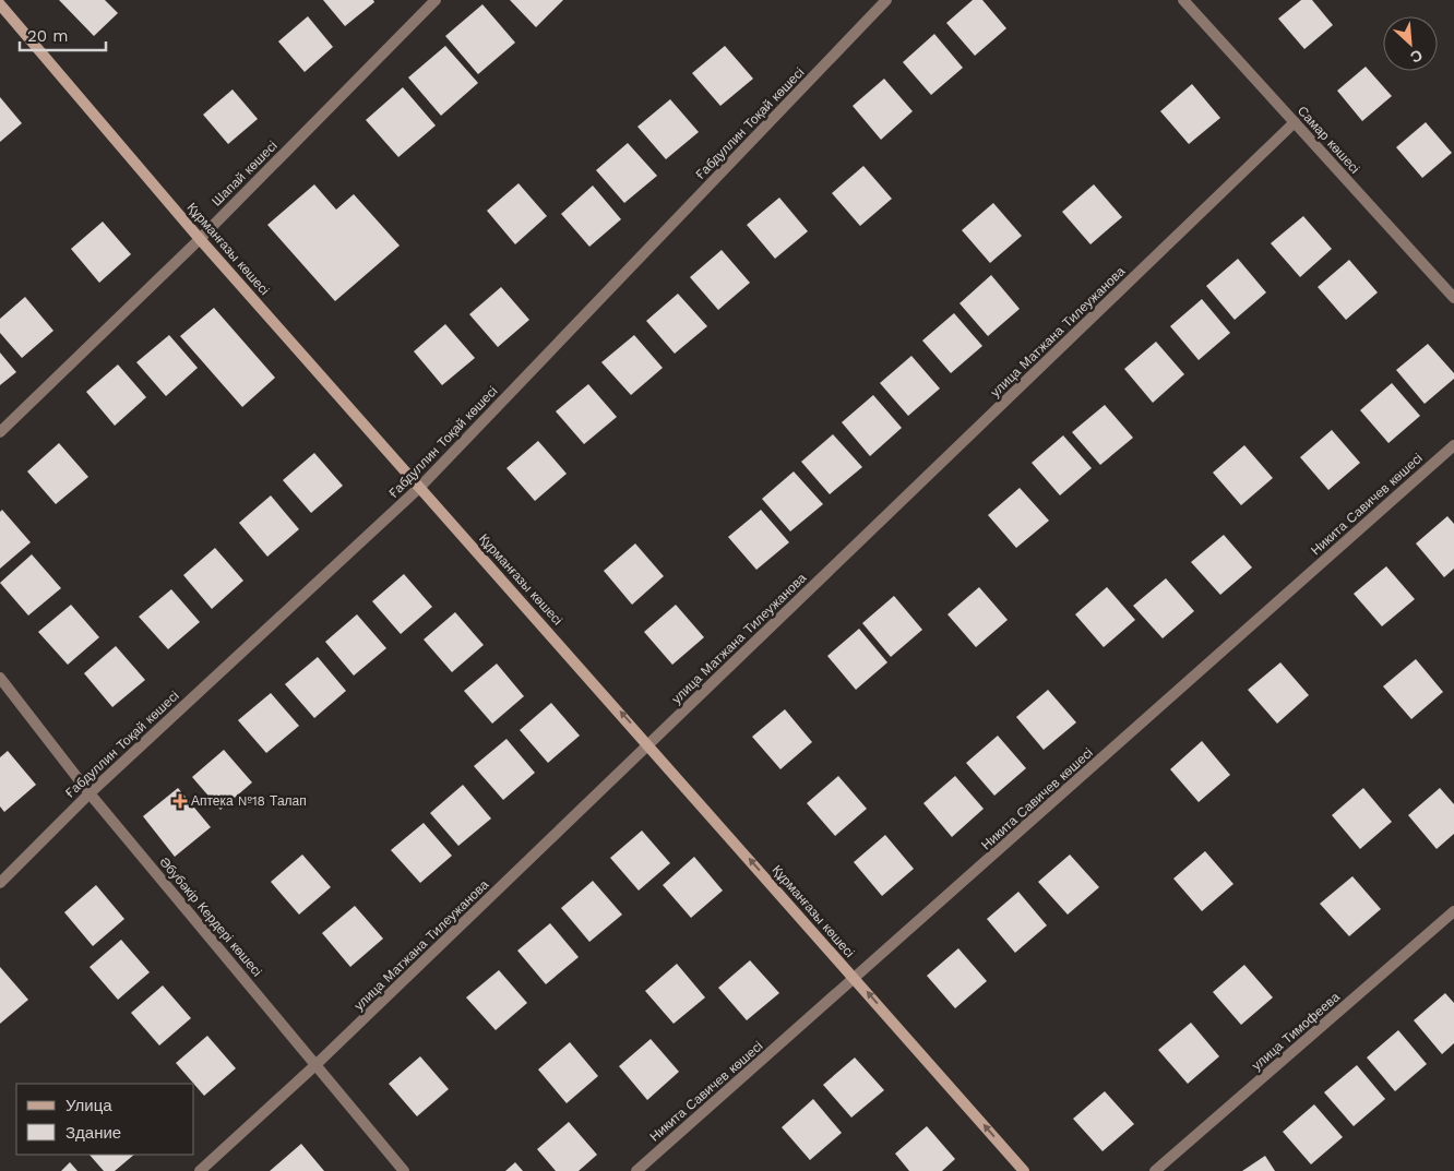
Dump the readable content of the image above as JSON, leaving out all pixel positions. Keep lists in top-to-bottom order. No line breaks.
{"streets":{"street":["Ғабдуллин Тоқай көшесі","Самар көшесі","Шапай көшесі","Құрманғазы көшесі","улица Матжана Тилеужанова","Никита Савичев көшесі","Әбубәкір Кердері көшесі","улица Тимофеева"]},"crossings":[["Ғабдуллин Тоқай көшесі","Құрманғазы көшесі"],["Ғабдуллин Тоқай көшесі","Әбубәкір Кердері көшесі"],["Самар көшесі","улица Матжана Тилеужанова"],["Шапай көшесі","Құрманғазы көшесі"],["Құрманғазы көшесі","улица Матжана Тилеужанова"],["Құрманғазы көшесі","Никита Савичев көшесі"],["улица Матжана Тилеужанова","Әбубәкір Кердері көшесі"]],"one_way":["Құрманғазы көшесі"],"places":{"health":["Аптека №18 Талап"]},"legend":["Улица","Здание"],"scale_bar":"20 m","north":"bottom right"}
